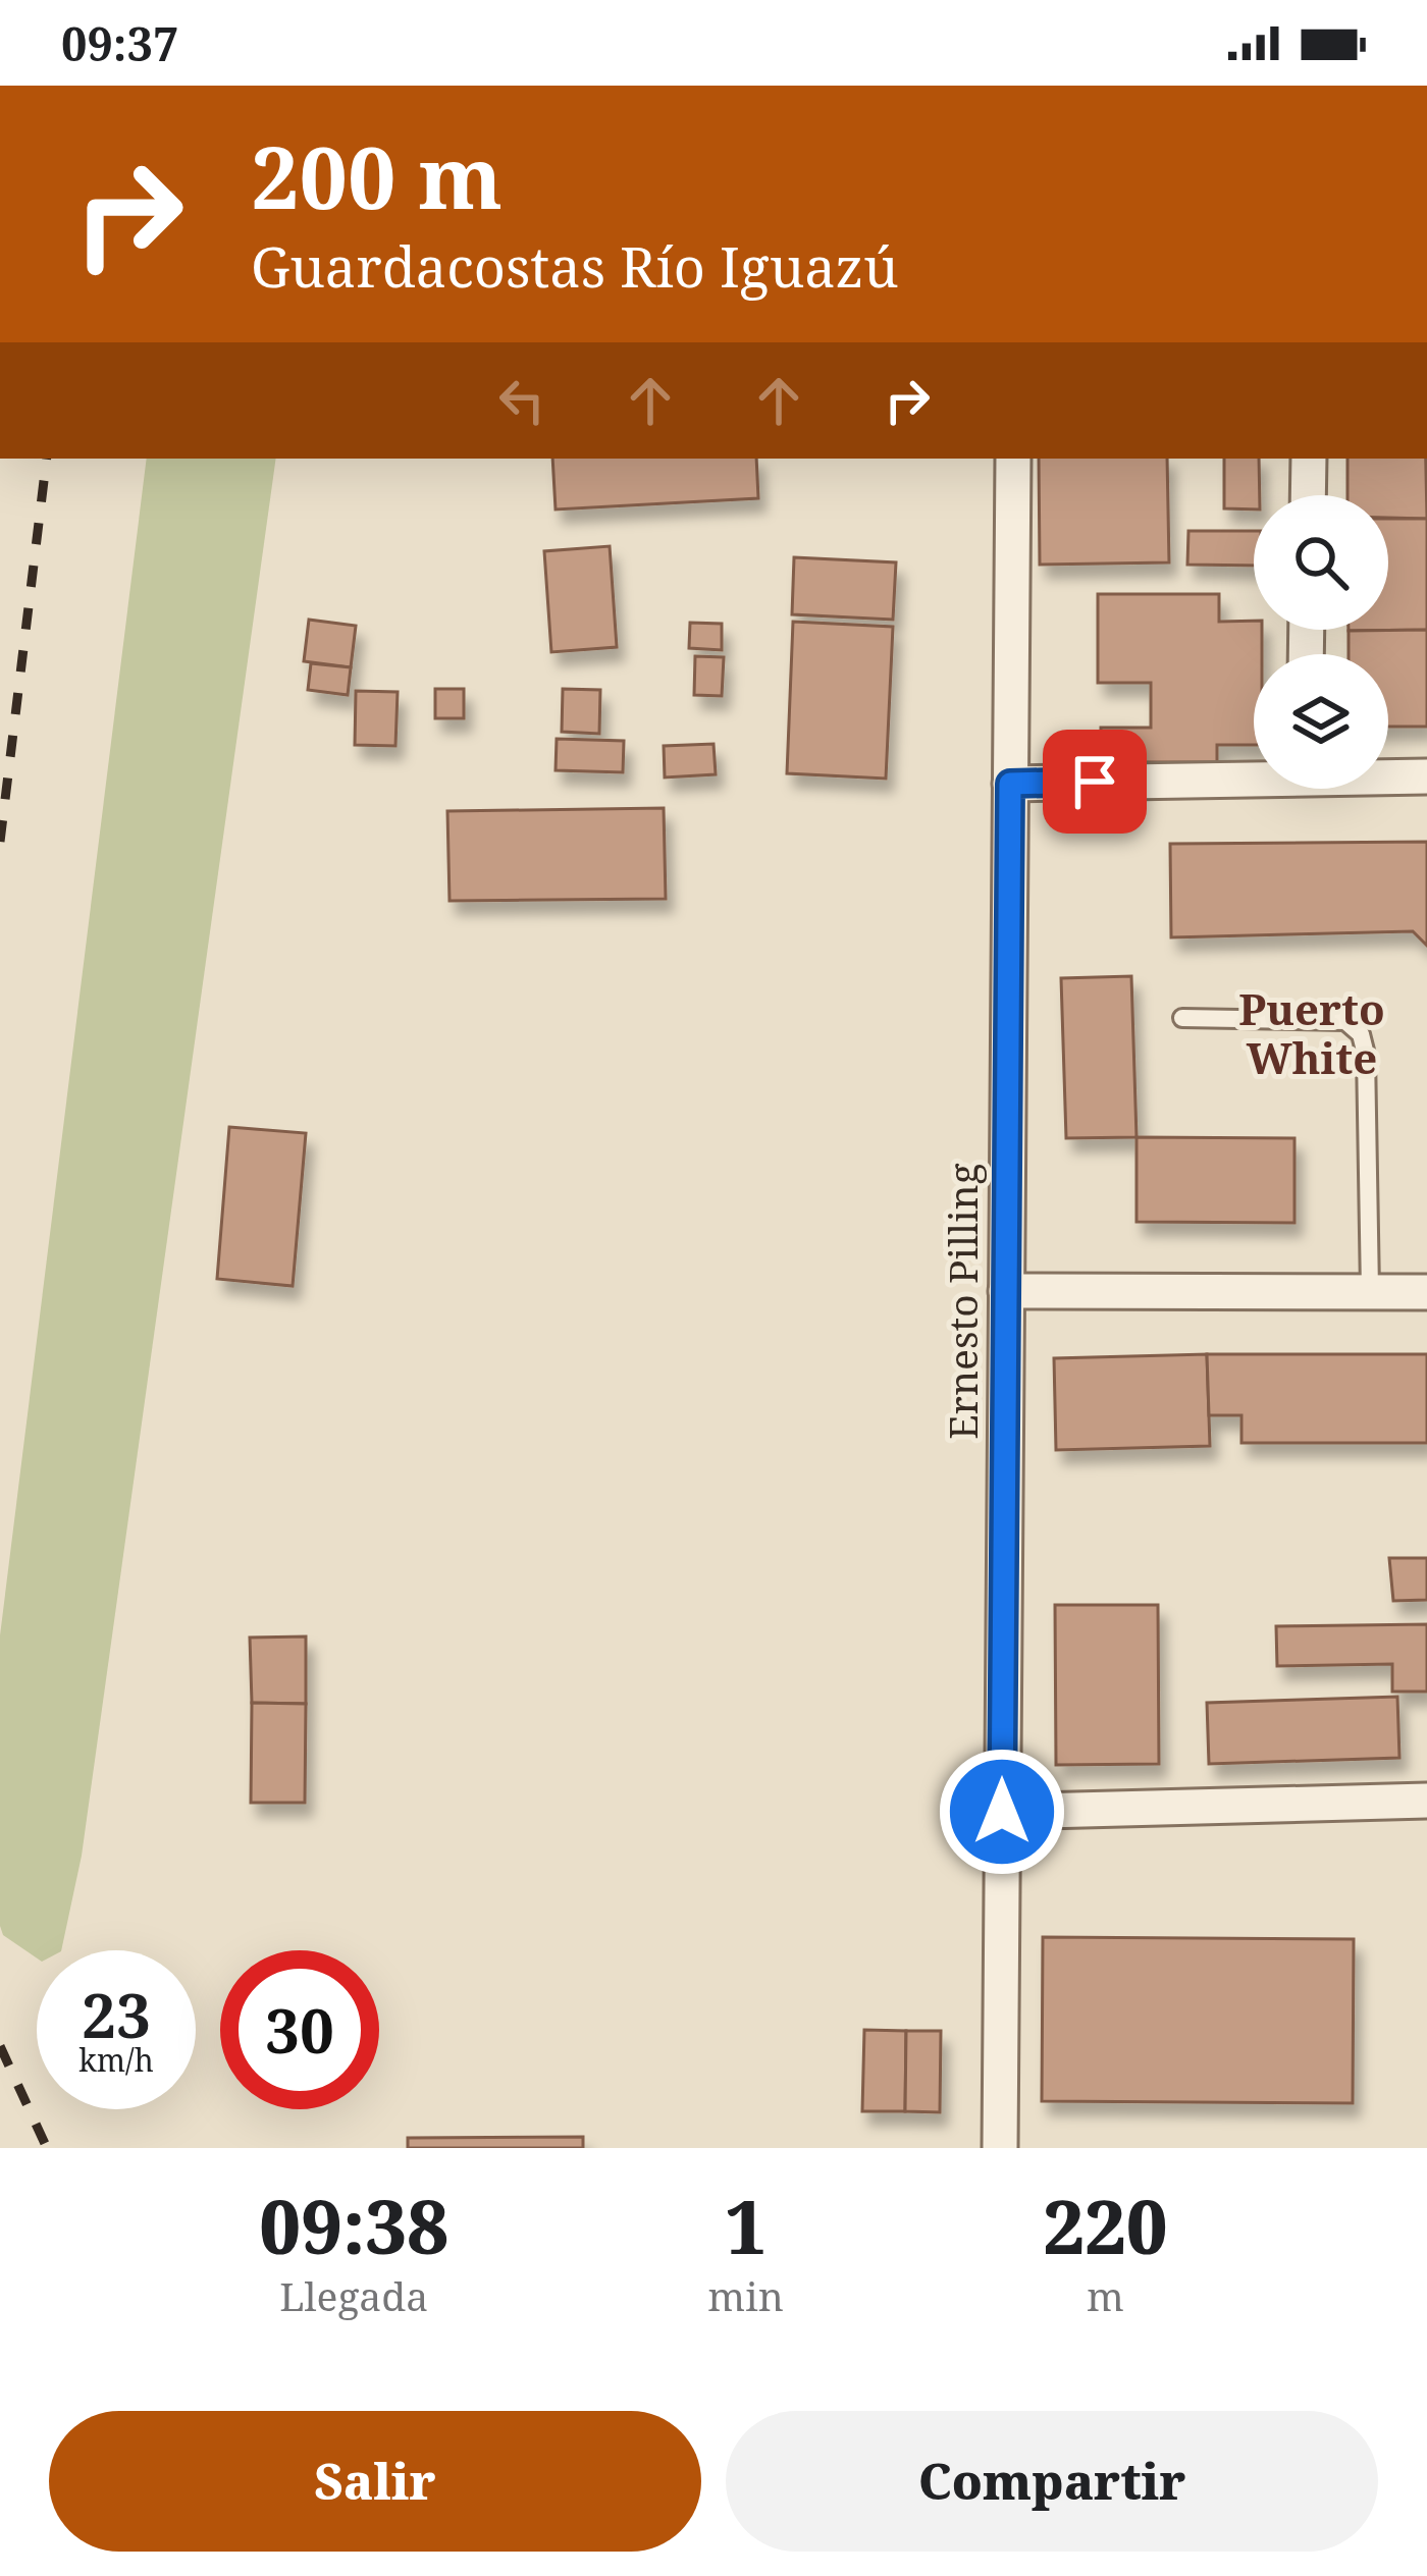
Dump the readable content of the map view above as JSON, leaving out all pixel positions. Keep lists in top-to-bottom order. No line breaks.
{"streets":{"street":["Ernesto Pilling"]},"districts":["Puerto White"],"page":{"status":"09:37","turn":["200 m","Guardacostas Río Iguazú"],"speed":"23 km/h","limit":"30","eta":["09:38","Llegada","1","min","220","m"],"buttons":["Salir","Compartir"]}}
